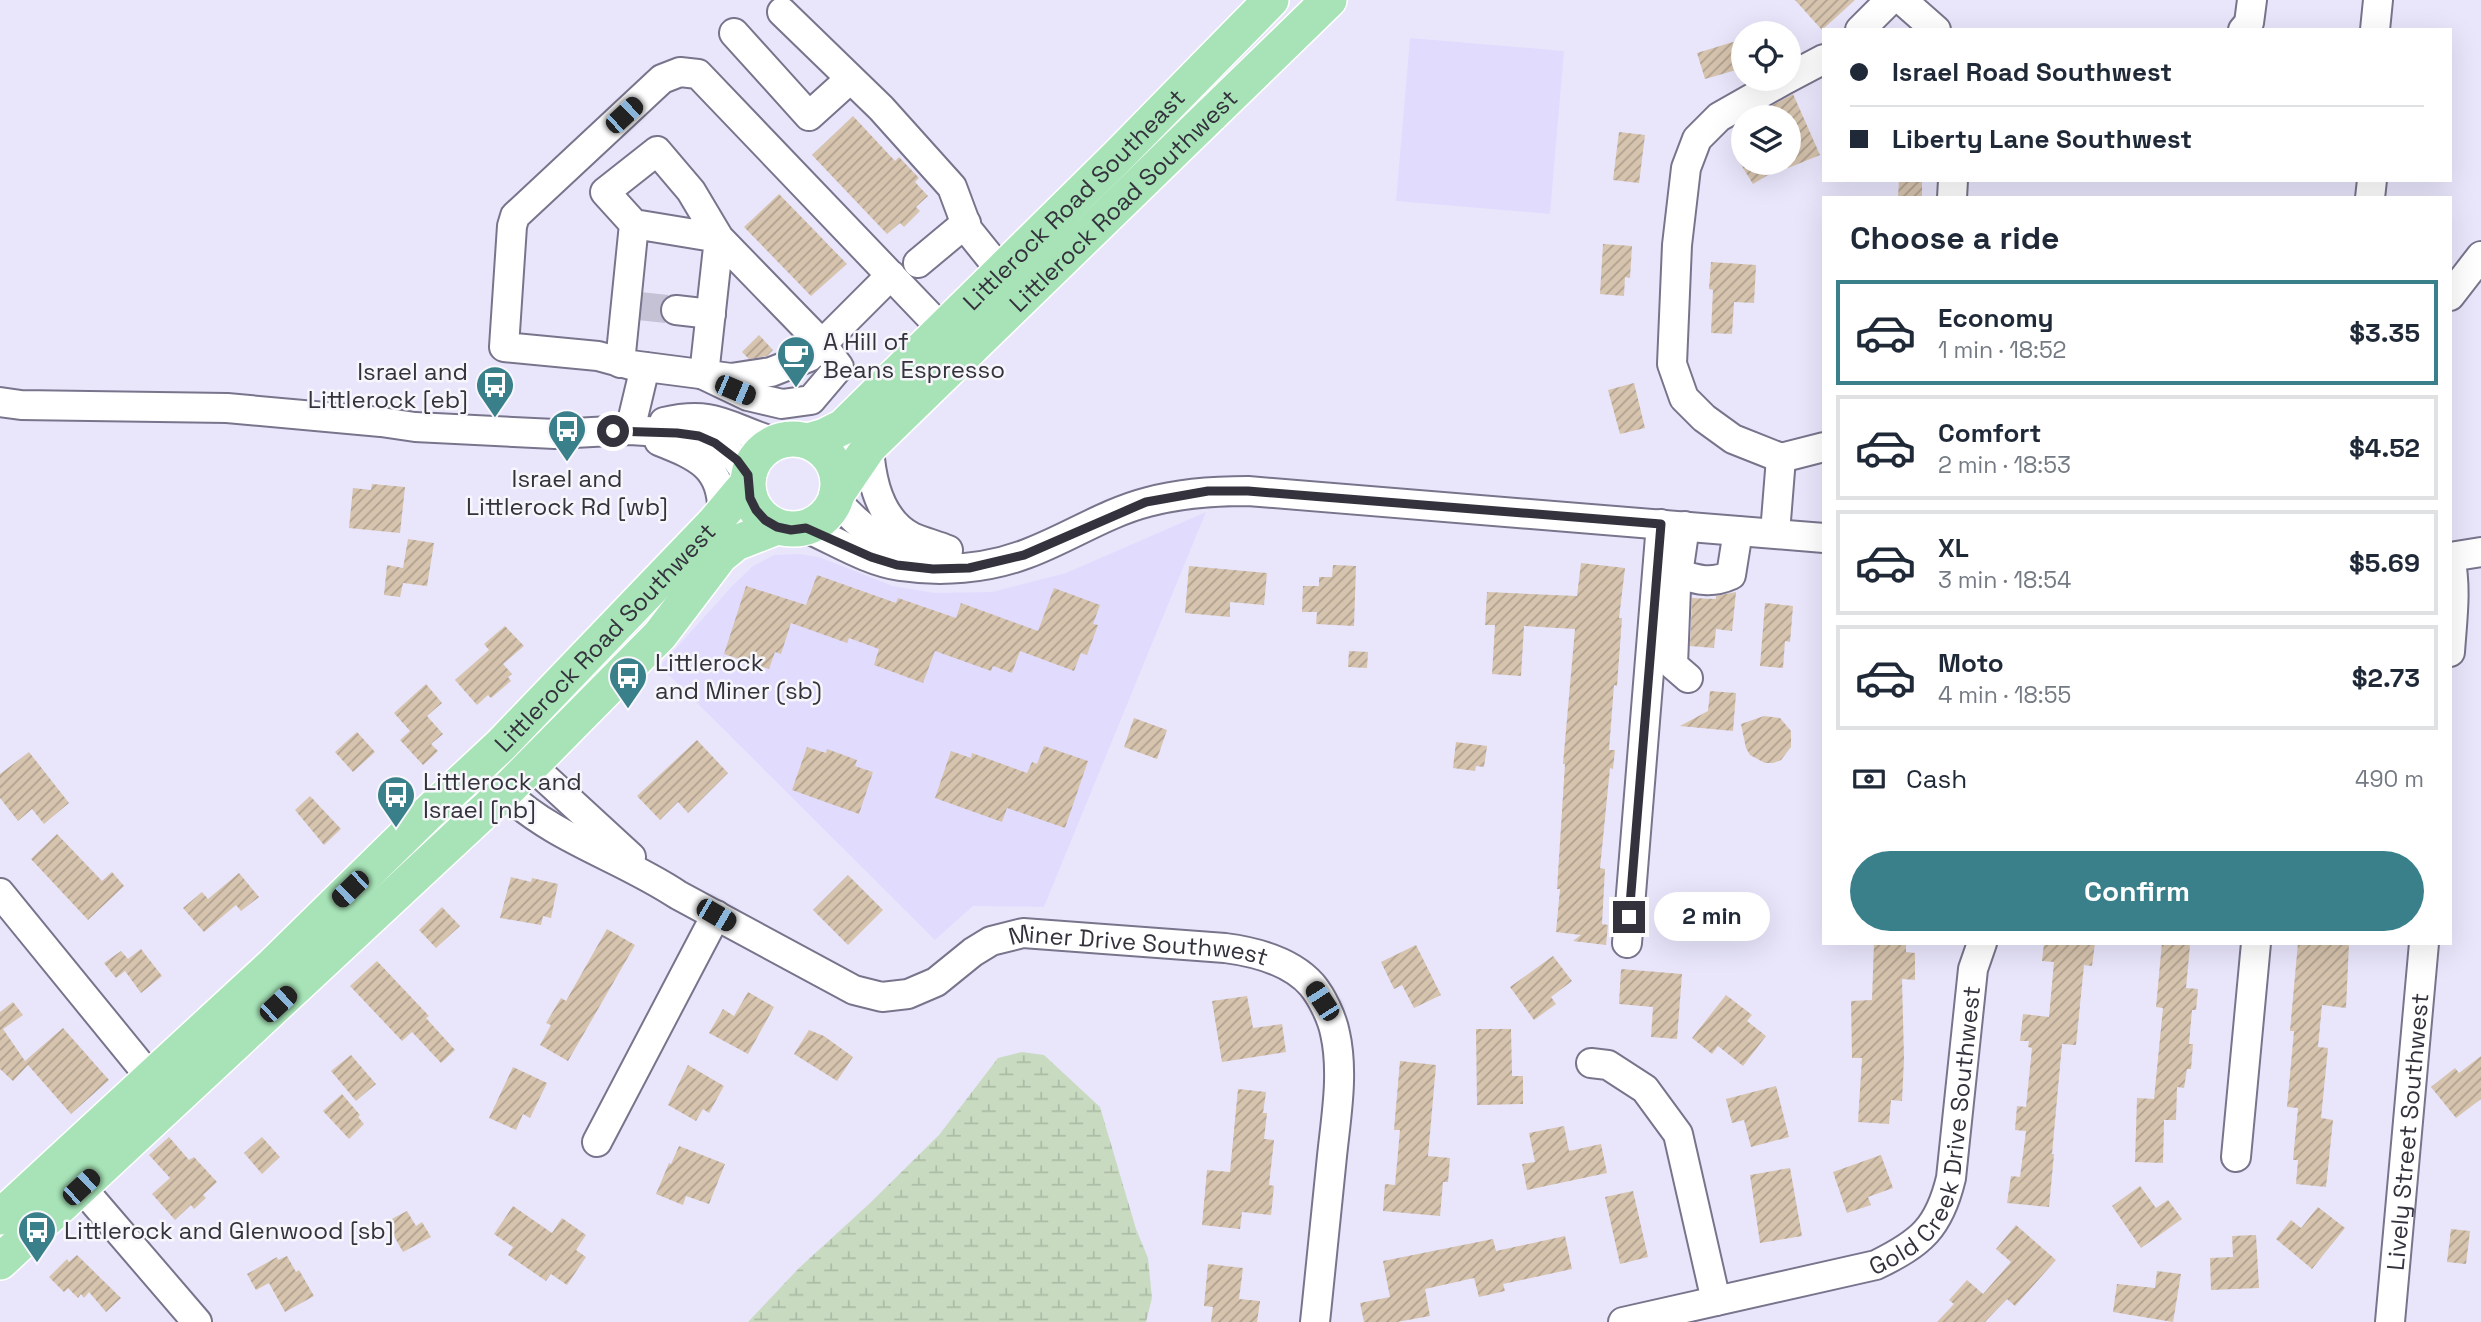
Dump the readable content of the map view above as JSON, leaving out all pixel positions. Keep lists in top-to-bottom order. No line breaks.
{"streets":{"main road":["Littlerock Road Southeast","Littlerock Road Southwest"],"street":["Miner Drive Southwest","Gold Creek Drive Southwest","Lively Street Southwest"]},"crossings":[["Littlerock Road Southeast","Littlerock Road Southwest"],["Littlerock Road Southwest","Miner Drive Southwest"]],"places":{"cafe":["A Hill of Beans Espresso"],"bus stop":["Israel and Littlerock [eb]","Israel and Littlerock Rd [wb]","Littlerock and Miner (sb)","Littlerock and Israel [nb]","Littlerock and Glenwood [sb]"]},"page":{"banner":["Israel Road Southwest","Liberty Lane Southwest"],"heading":"Choose a ride","list":[{"name":"Economy","note":"1 min · 18:52","value":"$3.35"},{"name":"Comfort","note":"2 min · 18:53","value":"$4.52"},{"name":"XL","note":"3 min · 18:54","value":"$5.69"},{"name":"Moto","note":"4 min · 18:55","value":"$2.73"}],"pay":["Cash","490 m"],"buttons":"Confirm","bubble":"2 min"}}
